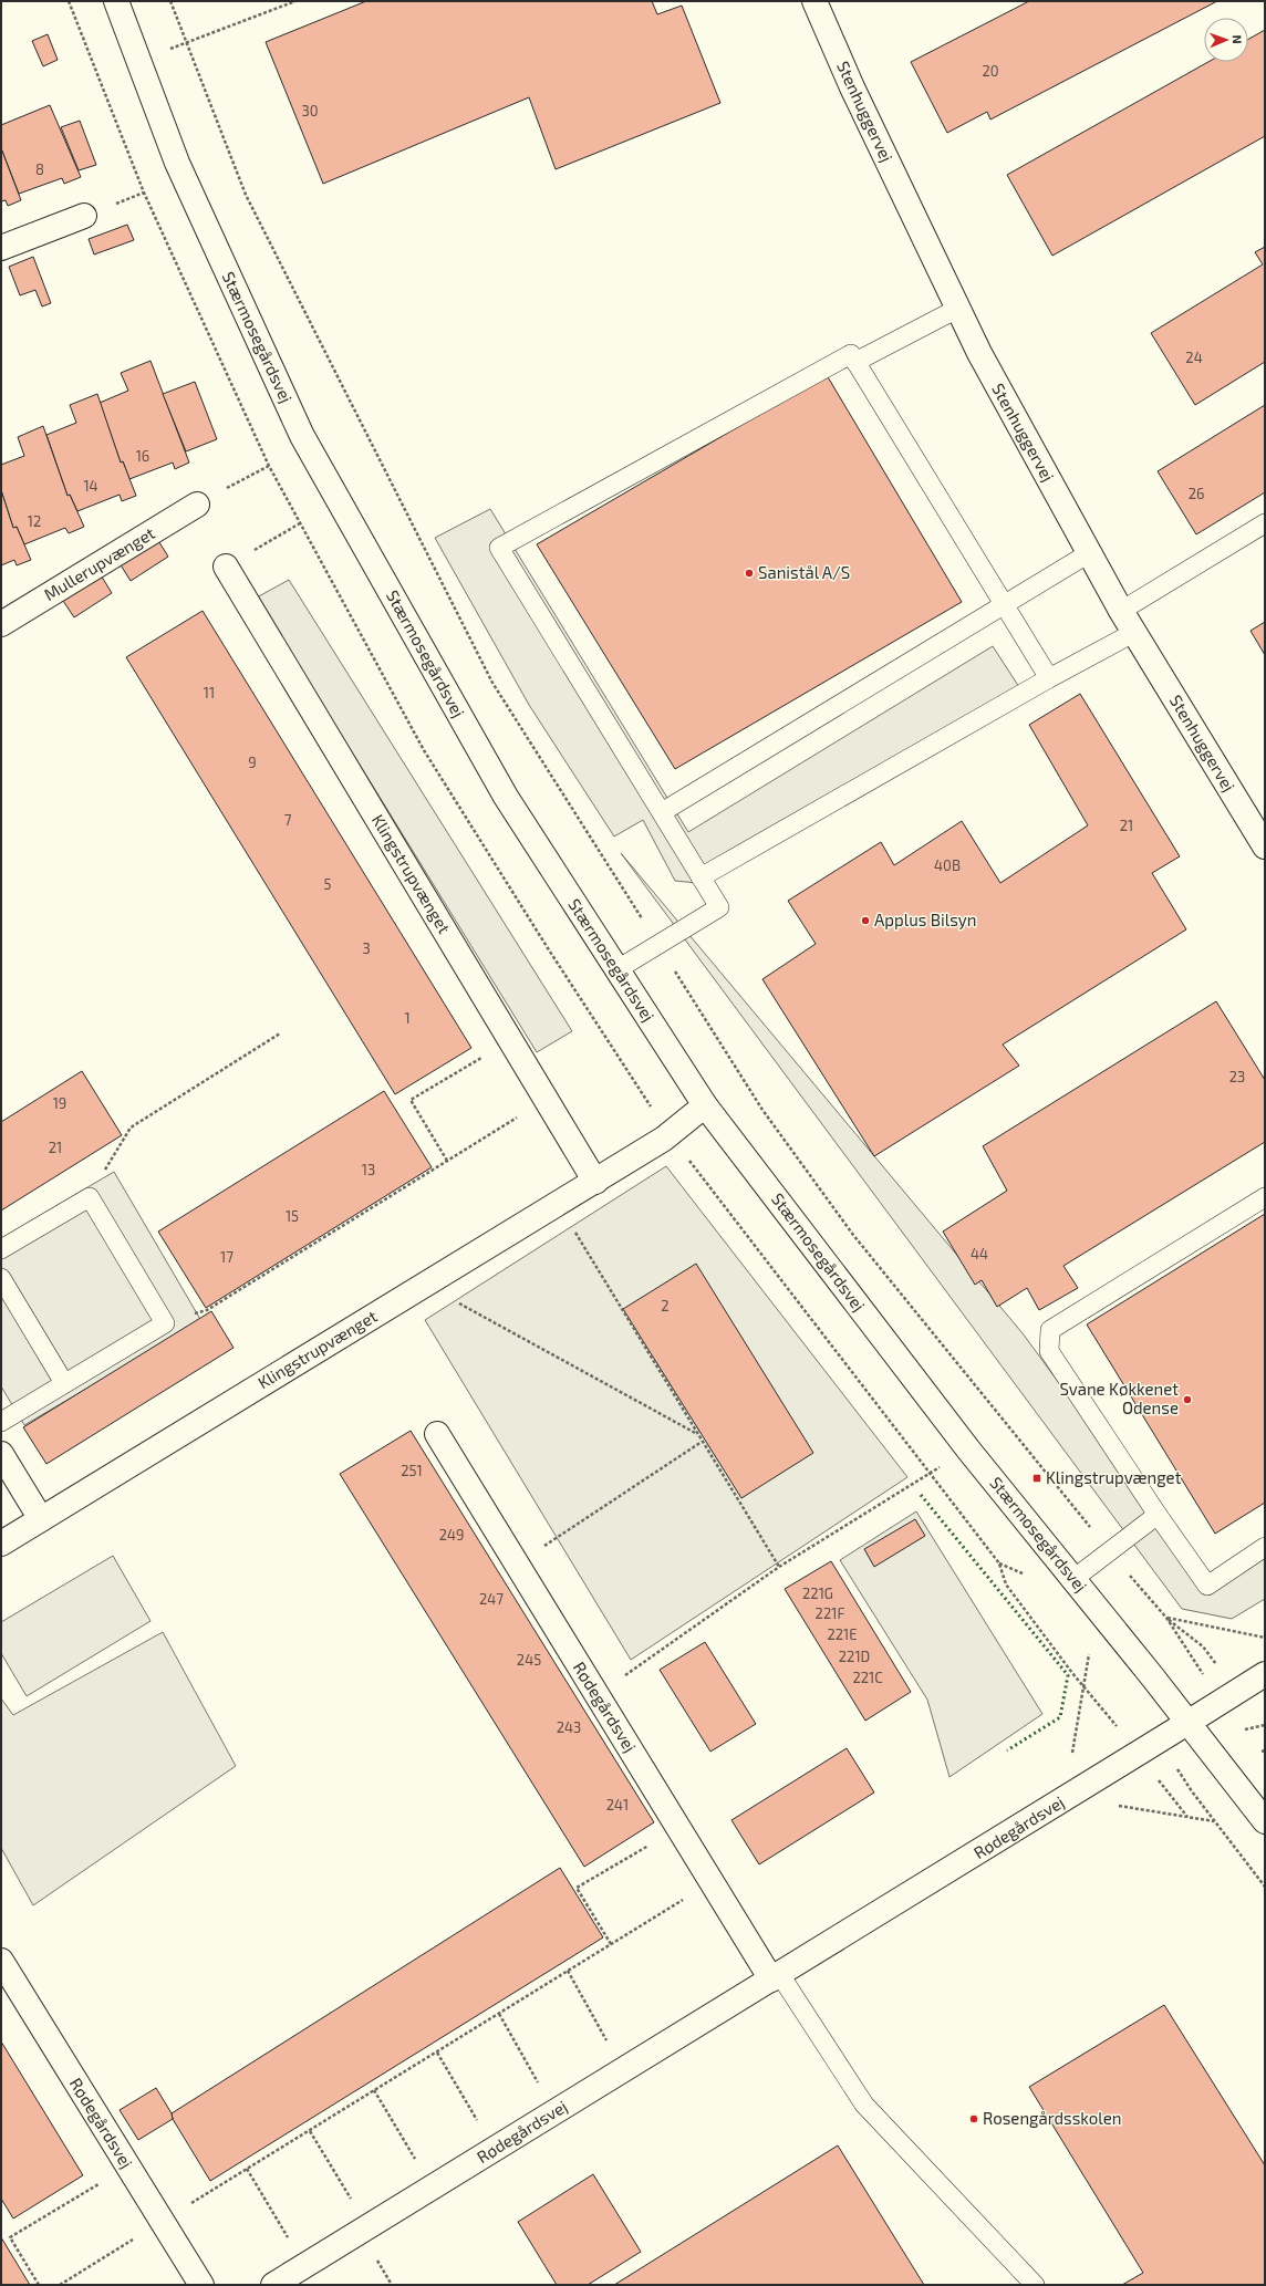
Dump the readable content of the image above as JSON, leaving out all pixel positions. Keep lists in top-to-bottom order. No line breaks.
{"streets":{"street":["Stenhuggervej","Stærmosegårdsvej","Mullerupvænget","Klingstrupvænget","Rødegårdsvej"]},"crossings":[["Stærmosegårdsvej","Klingstrupvænget"],["Stærmosegårdsvej","Rødegårdsvej"]],"places":{"other":["Sanistål A/S","Applus Bilsyn","Svane Køkkenet Odense","Rosengårdsskolen"],"transit":["Klingstrupvænget"]},"house_numbers":["20","30","8","24","16","14","26","12","11","9","7","21","40B","5","3","1","23","19","21","13","15","44","17","2","251","249","221G","247","221F","221E","221D","245","221C","243","241"],"north":"right"}
